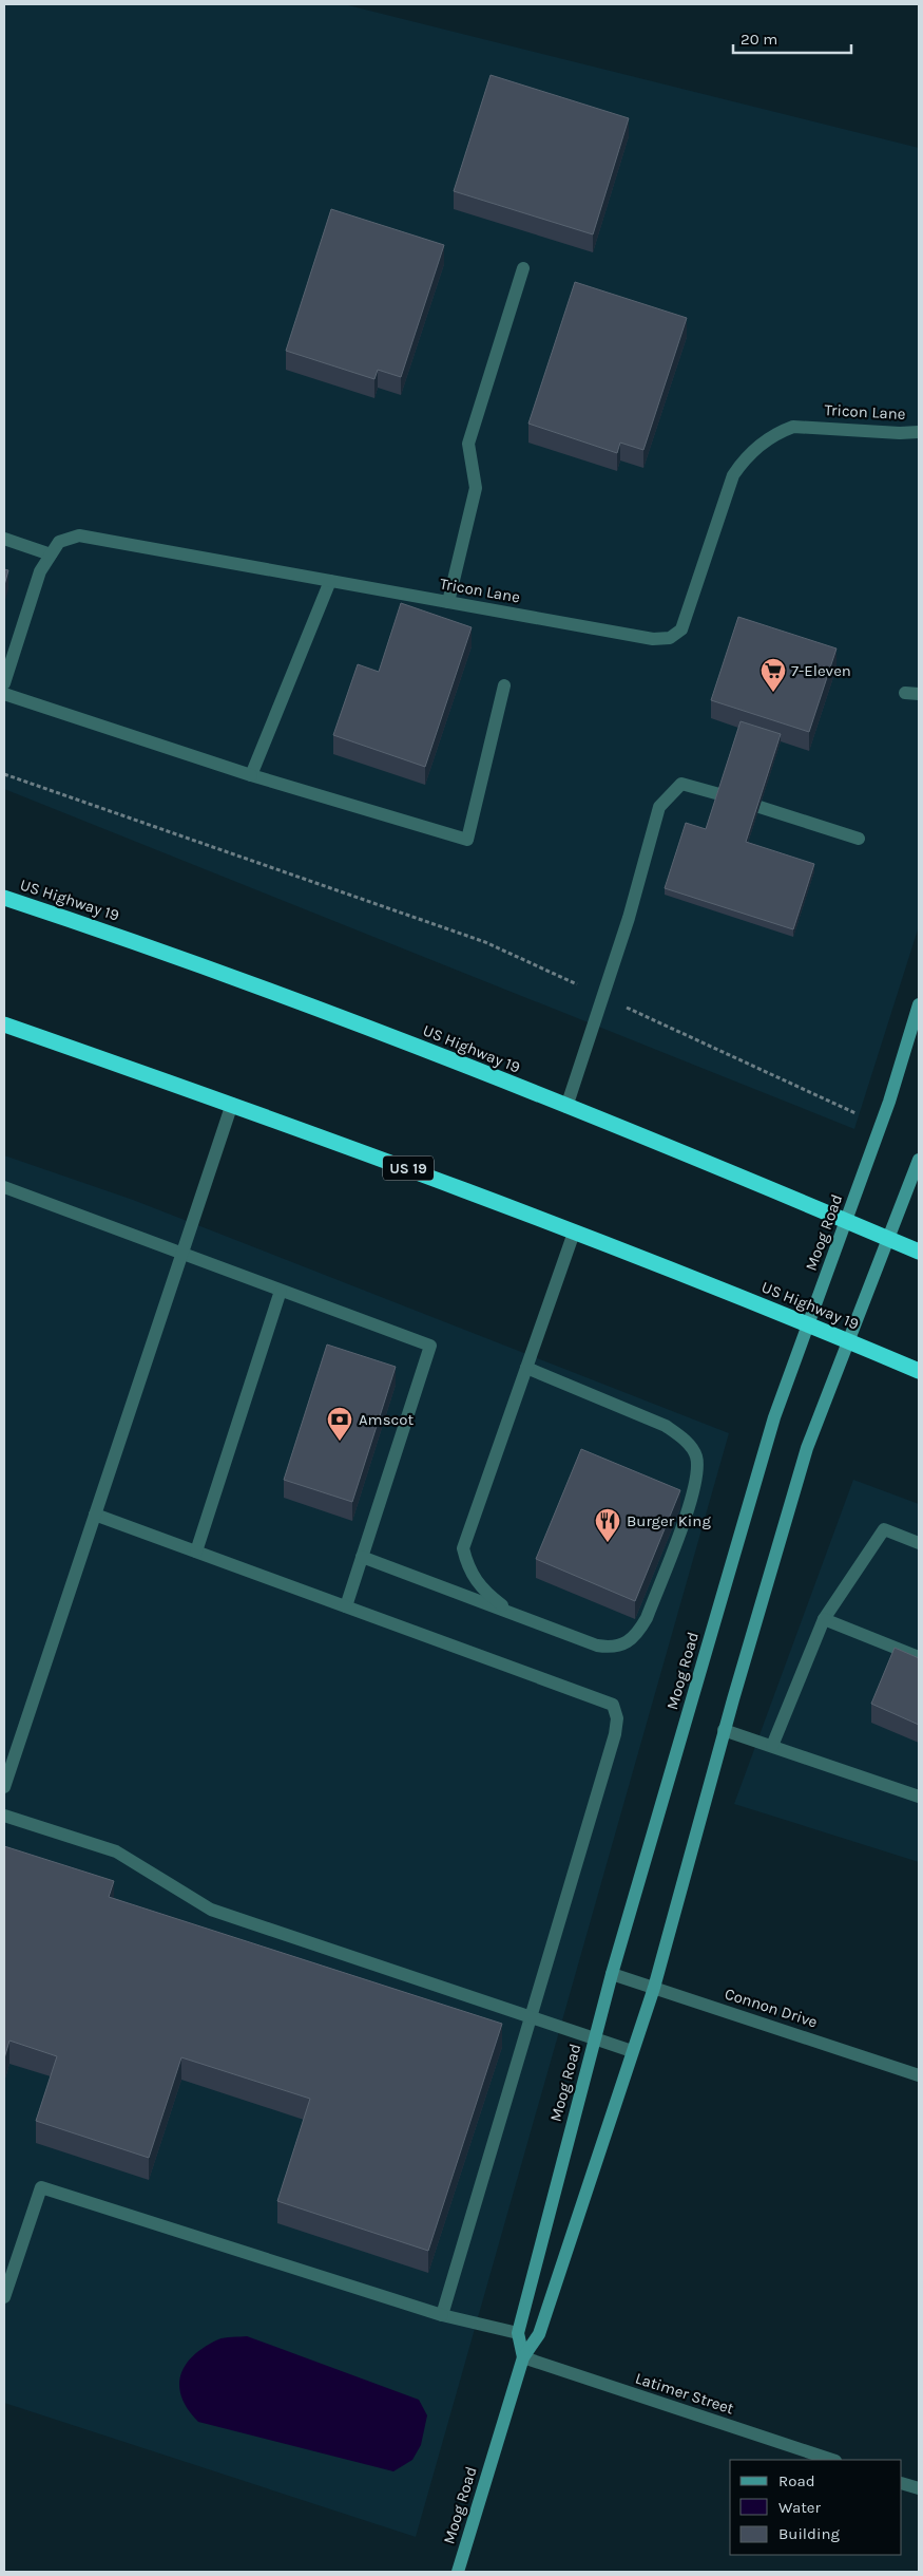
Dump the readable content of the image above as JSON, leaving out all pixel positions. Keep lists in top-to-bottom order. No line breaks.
{"streets":{"highway":["US Highway 19","US 19"],"street":["Tricon Lane","Moog Road","Connon Drive","Latimer Street"]},"crossings":[["US Highway 19","Moog Road"],["Moog Road","Connon Drive"],["Moog Road","Latimer Street"]],"places":{"supermarket":["7-Eleven"],"bank":["Amscot"],"restaurant":["Burger King"]},"legend":["Road","Water","Building"],"scale_bar":"20 m"}
